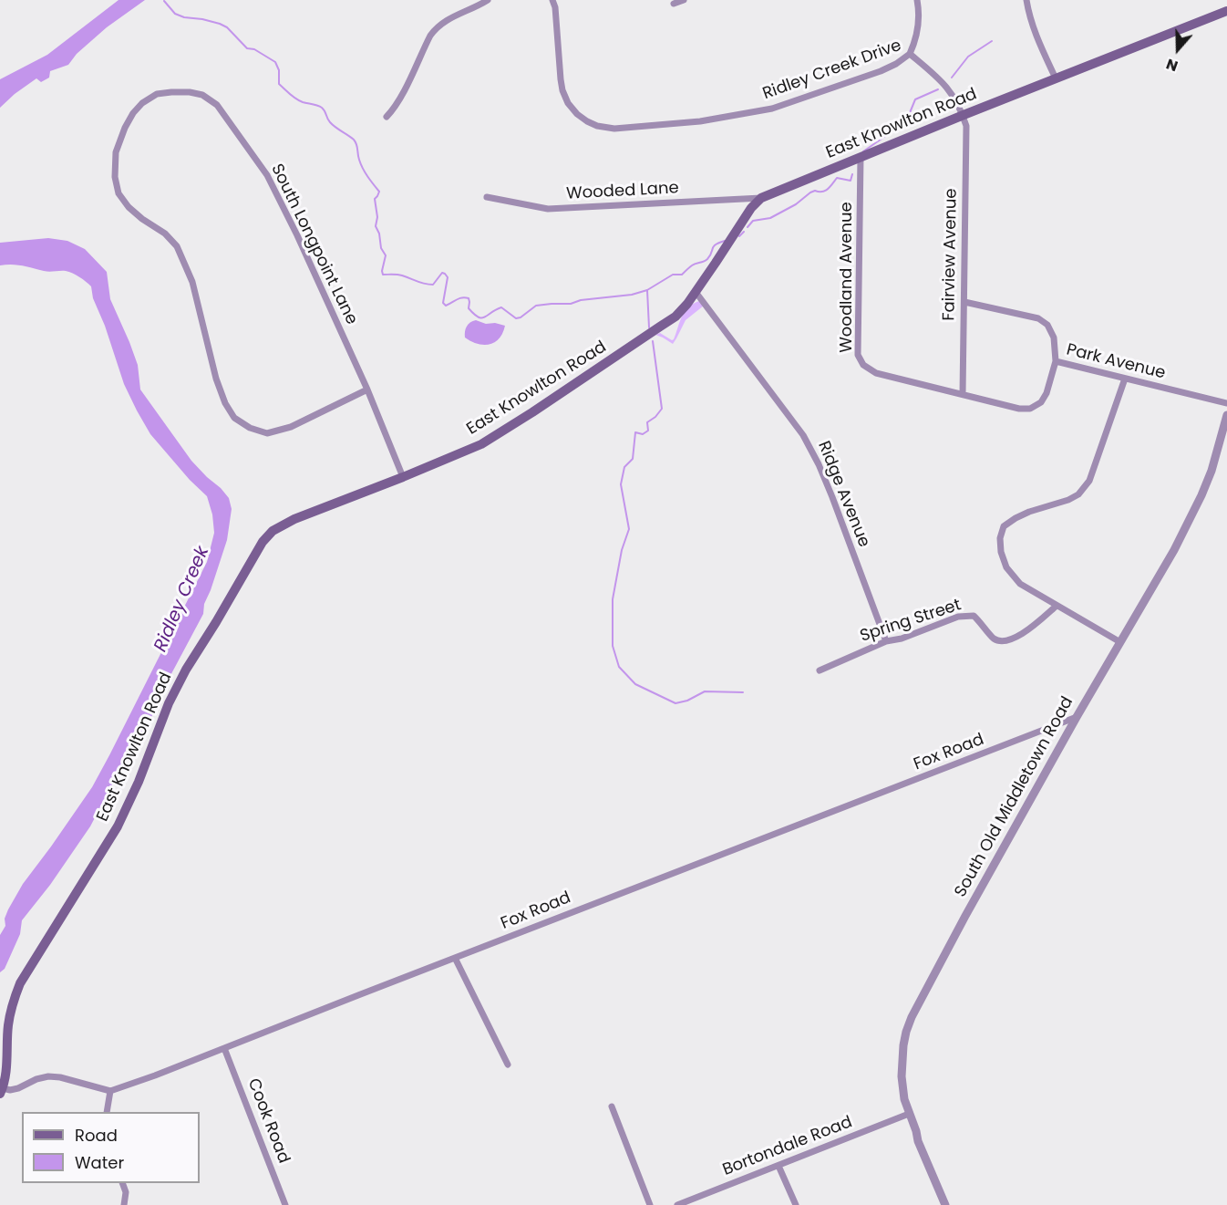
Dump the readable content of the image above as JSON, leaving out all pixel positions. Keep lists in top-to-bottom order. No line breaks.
{"streets":{"main road":["East Knowlton Road"],"street":["Ridley Creek Drive","Wooded Lane","South Longpoint Lane","Fairview Avenue","Woodland Avenue","Park Avenue","Ridge Avenue","Spring Street","Fox Road","South Old Middletown Road","Cook Road","Bortondale Road"]},"crossings":[["Ridley Creek Drive","East Knowlton Road"],["Ridley Creek Drive","Fairview Avenue"],["East Knowlton Road","Wooded Lane"],["East Knowlton Road","South Longpoint Lane"],["East Knowlton Road","Fairview Avenue"],["East Knowlton Road","Woodland Avenue"],["East Knowlton Road","Ridge Avenue"],["Fairview Avenue","Woodland Avenue"],["Fairview Avenue","Park Avenue"],["Woodland Avenue","Park Avenue"],["Ridge Avenue","Spring Street"],["Fox Road","South Old Middletown Road"],["Fox Road","Cook Road"],["South Old Middletown Road","Bortondale Road"]],"water":["Ridley Creek"],"legend":["Road","Water"],"north":"bottom"}
